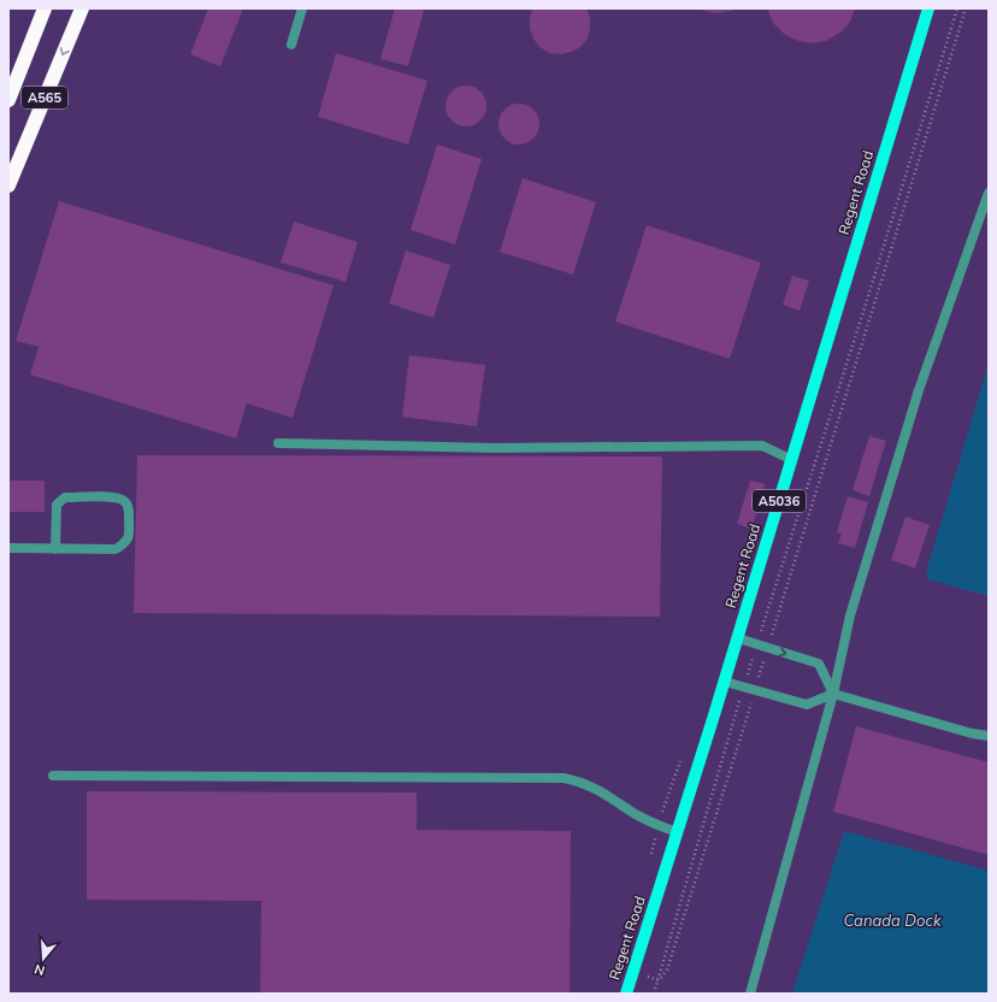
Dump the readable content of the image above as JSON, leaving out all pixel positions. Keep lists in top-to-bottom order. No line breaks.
{"streets":{"highway":["A565"],"main road":["Regent Road","A5036"]},"water":["Canada Dock"],"north":"bottom"}
